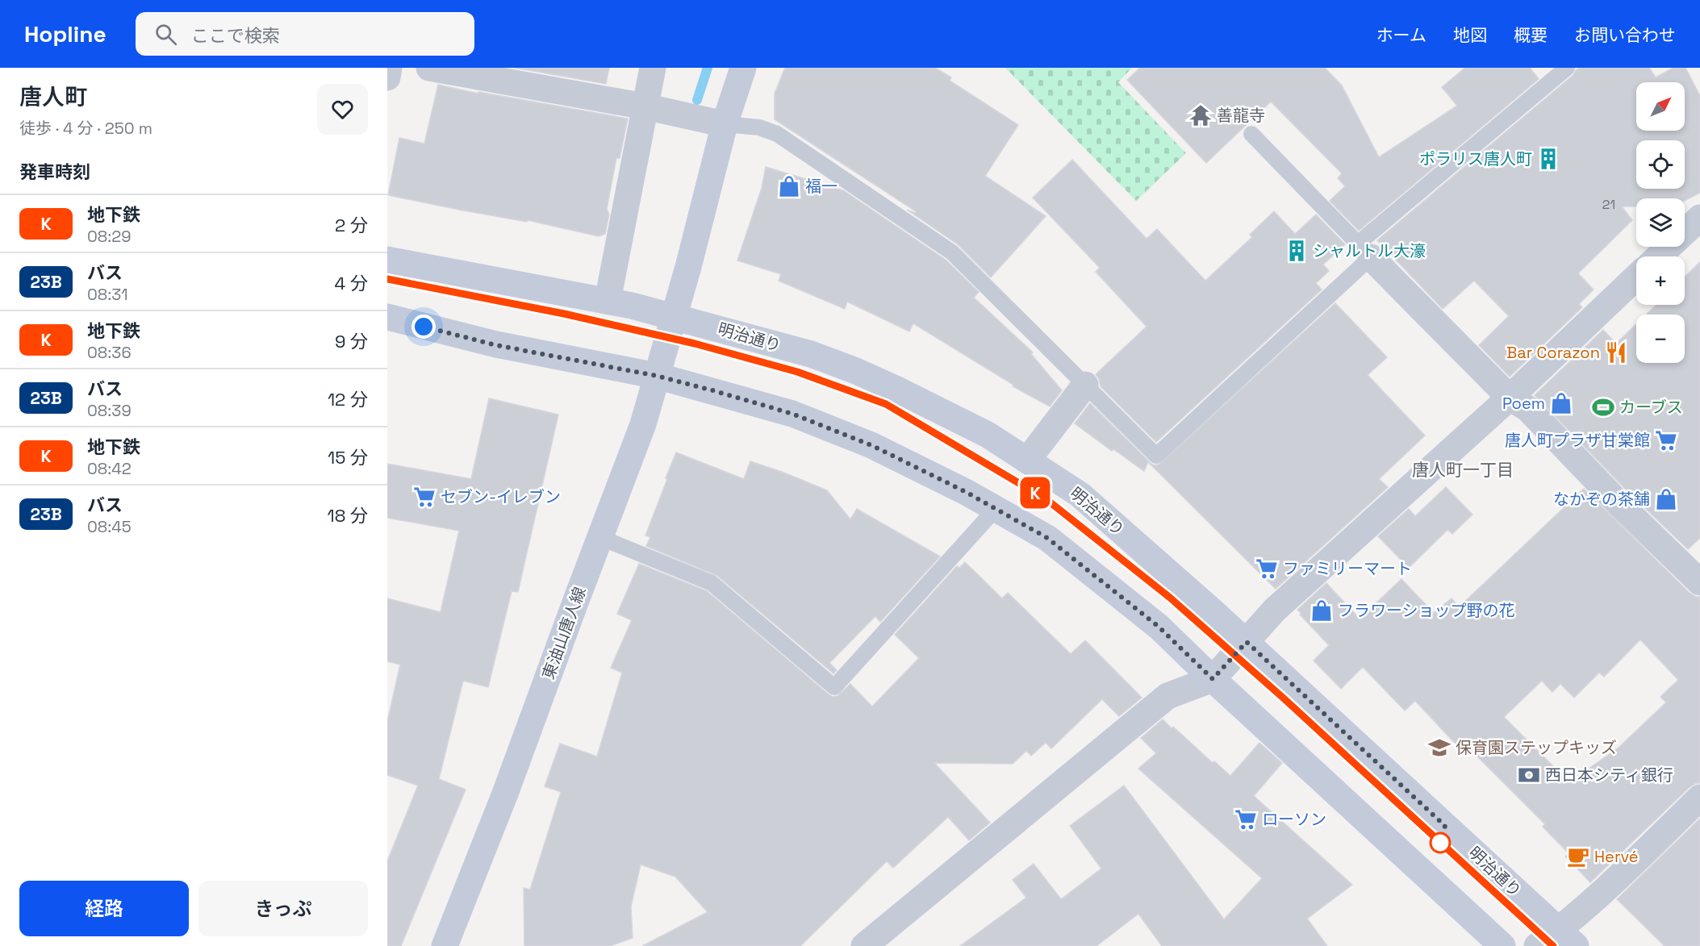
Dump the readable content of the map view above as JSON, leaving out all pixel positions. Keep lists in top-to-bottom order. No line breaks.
{"streets":{"street":["明治通り","東油山唐人線"]},"crossings":[["明治通り","東油山唐人線"]],"districts":["唐人町一丁目"],"places":{"temple":["善龍寺"],"building":["ポラリス唐人町","シャルトル大濠"],"shop":["福一","Poem","なかぞの茶舗","フラワーショップ野の花"],"restaurant":["Bar Corazon"],"sports":["カーブス"],"supermarket":["唐人町プラザ甘棠館","セブン-イレブン","ファミリーマート","ローソン"],"school or university":["保育園ステップキッズ"],"bank":["西日本シティ銀行"],"cafe":["Hervé"]},"lines":["metro line K"],"house_numbers":["21"],"north":"top right","page":{"header":"Hopline","search":"ここで検索","nav":["ホーム","地図","概要","お問い合わせ"],"heading":[["唐人町","徒歩 · 4 分 · 250 m"],"発車時刻"],"on_map":"K","map_buttons":["+","−"],"list":[{"mark":"K","name":"地下鉄","note":"08:29","value":"2 分"},{"mark":"23B","name":"バス","note":"08:31","value":"4 分"},{"mark":"K","name":"地下鉄","note":"08:36","value":"9 分"},{"mark":"23B","name":"バス","note":"08:39","value":"12 分"},{"mark":"K","name":"地下鉄","note":"08:42","value":"15 分"},{"mark":"23B","name":"バス","note":"08:45","value":"18 分"}],"buttons":["経路","きっぷ"]}}
